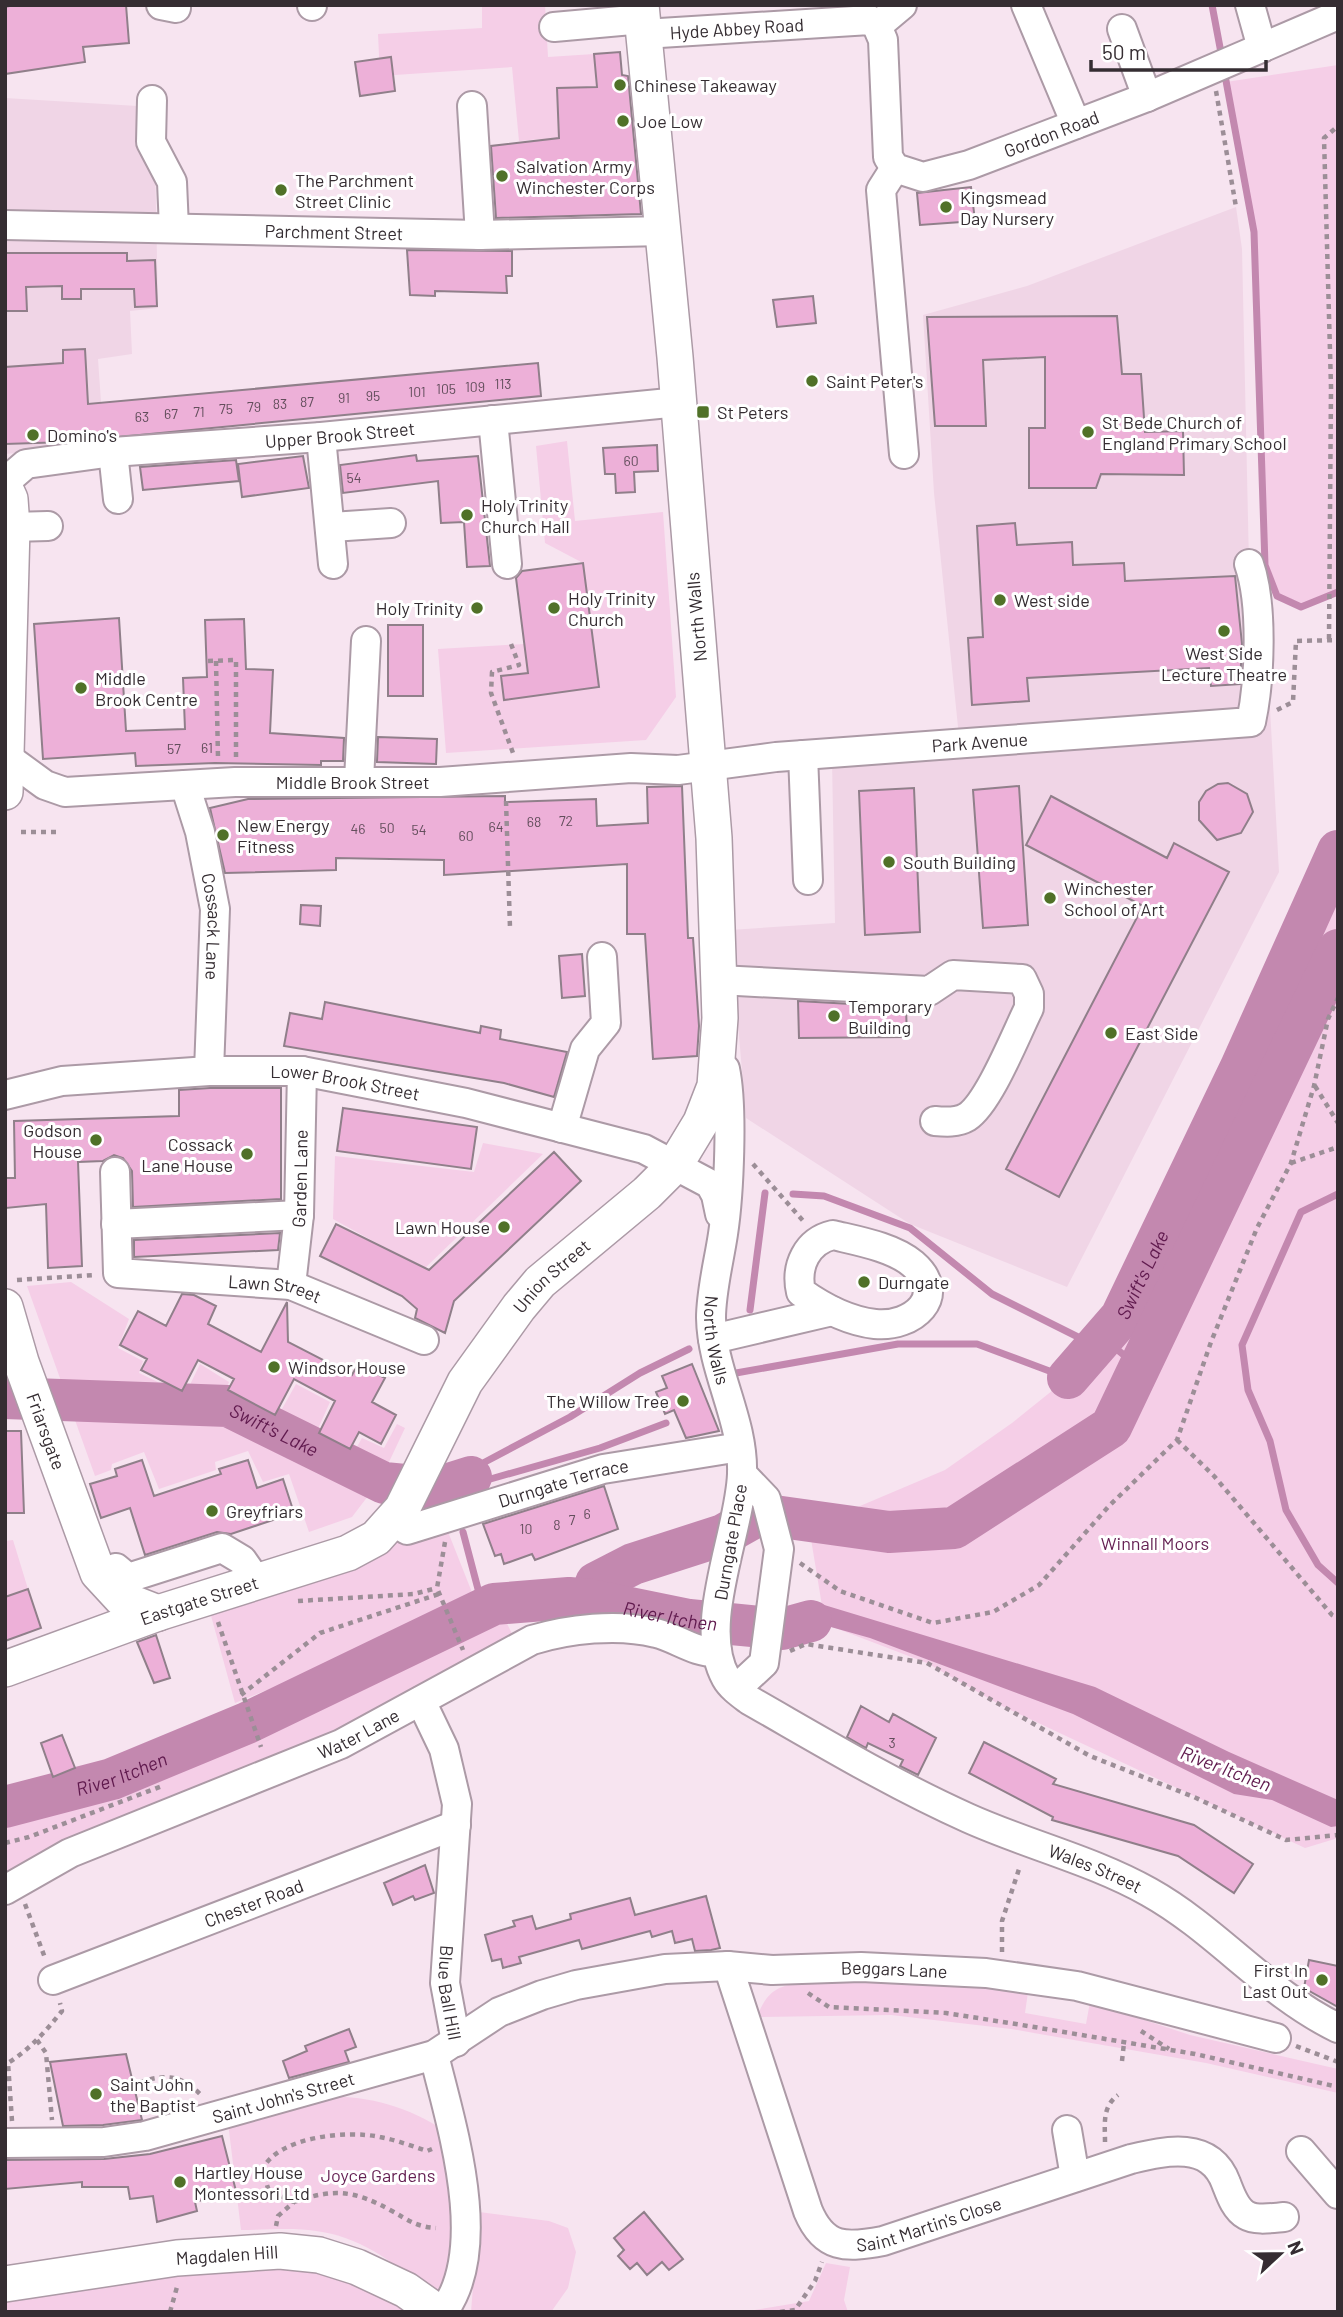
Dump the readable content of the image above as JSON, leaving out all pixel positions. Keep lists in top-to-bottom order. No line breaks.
{"streets":{"main road":["North Walls","Union Street","Friarsgate","Eastgate Street","Magdalen Hill"],"street":["Hyde Abbey Road","Gordon Road","Parchment Street","Upper Brook Street","Park Avenue","Middle Brook Street","Cossack Lane","Lower Brook Street","Garden Lane","Lawn Street","Durngate Terrace","Durngate Place","Water Lane","Wales Street","Chester Road","Beggars Lane","Blue Ball Hill","Saint John's Street","Saint Martin's Close"]},"crossings":[["Hyde Abbey Road","North Walls"],["Parchment Street","North Walls"],["Upper Brook Street","North Walls"],["North Walls","Park Avenue"],["North Walls","Middle Brook Street"],["North Walls","Lower Brook Street"],["North Walls","Union Street"],["North Walls","Durngate Terrace"],["North Walls","Durngate Place"],["Park Avenue","Middle Brook Street"],["Middle Brook Street","Cossack Lane"],["Cossack Lane","Lower Brook Street"],["Lower Brook Street","Garden Lane"],["Lower Brook Street","Union Street"],["Garden Lane","Lawn Street"],["Union Street","Durngate Terrace"],["Union Street","Eastgate Street"],["Friarsgate","Eastgate Street"],["Durngate Terrace","Durngate Place"],["Durngate Terrace","Eastgate Street"],["Durngate Place","Water Lane"],["Durngate Place","Wales Street"],["Water Lane","Blue Ball Hill"],["Chester Road","Blue Ball Hill"],["Beggars Lane","Blue Ball Hill"],["Beggars Lane","Saint John's Street"],["Beggars Lane","Saint Martin's Close"],["Blue Ball Hill","Saint John's Street"]],"water":["Swift's Lake","River Itchen"],"parks":["Winnall Moors","Joyce Gardens"],"places":{"other":["Chinese Takeaway","Joe Low","Salvation Army Winchester Corps","The Parchment Street Clinic","Kingsmead Day Nursery","Saint Peter's","St Bede Church of England Primary School","Domino's","Holy Trinity Church Hall","West side","Holy Trinity","Holy Trinity Church","West Side Lecture Theatre","Middle Brook Centre","New Energy Fitness","South Building","Winchester School of Art","Temporary Building","East Side","Godson House","Cossack Lane House","Lawn House","Durngate","Windsor House","The Willow Tree","Greyfriars","First In Last Out","Saint John the Baptist","Hartley House Montessori Ltd"],"transit":["St Peters"]},"house_numbers":["113","109","105","101","95","91","87","83","79","75","71","67","63","60","54","61","57","72","68","64","50","46","54","60","6","7","8","10","3"],"scale_bar":"50 m","north":"right"}
